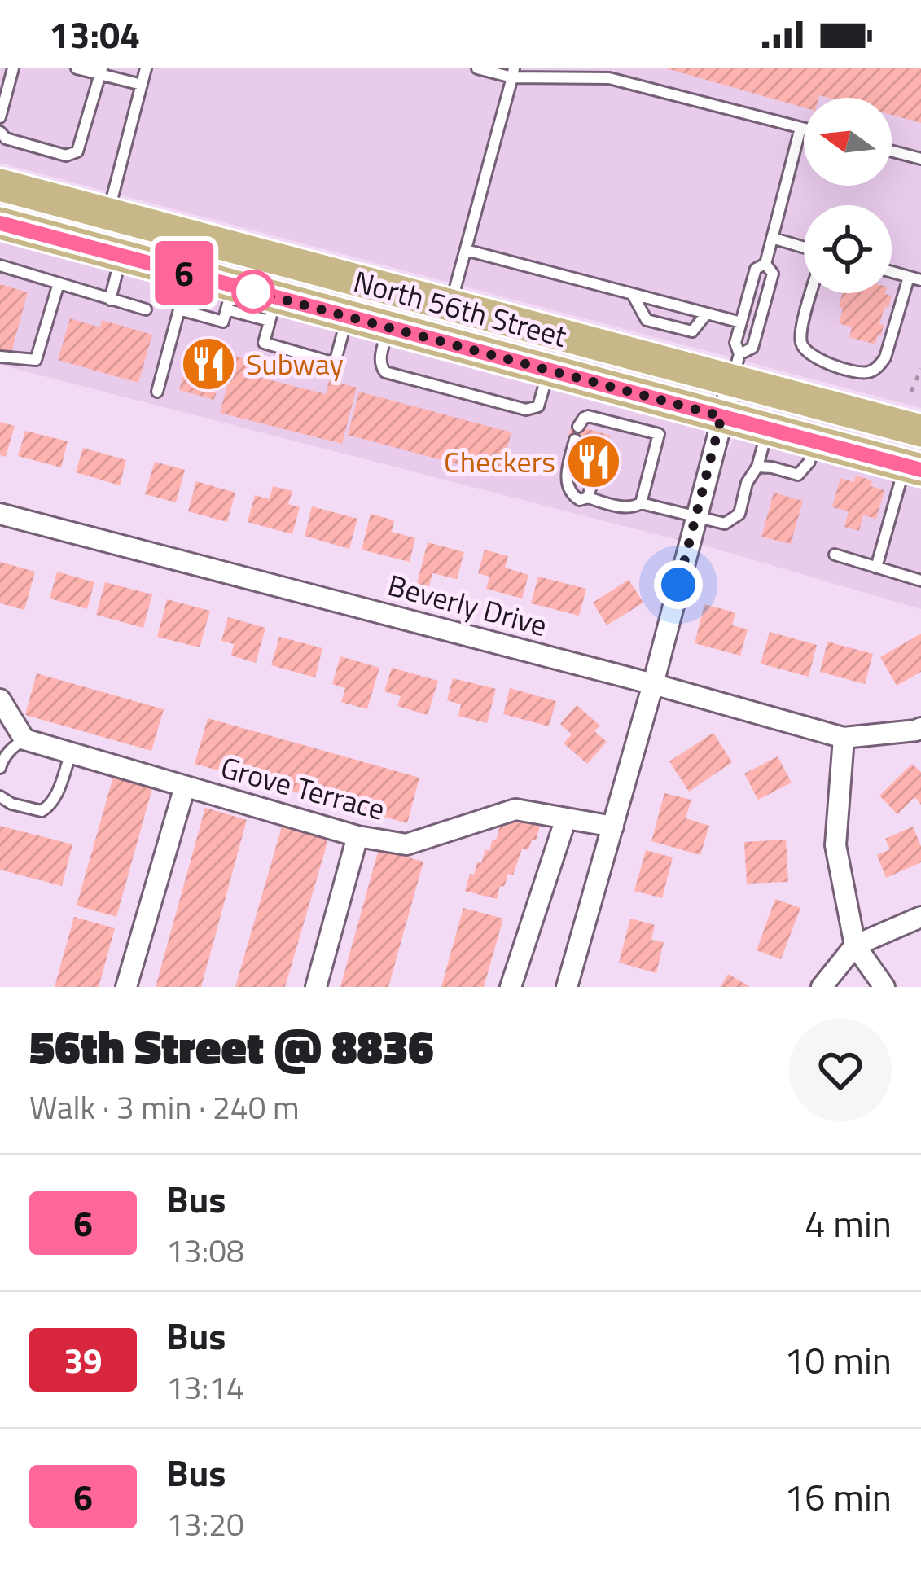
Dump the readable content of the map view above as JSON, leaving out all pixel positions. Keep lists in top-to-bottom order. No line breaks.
{"streets":{"main road":["North 56th Street"],"street":["Beverly Drive","Grove Terrace"]},"places":{"restaurant":["Subway","Checkers"]},"lines":["bus line 6"],"north":"left","page":{"status":"13:04","on_map":"6","heading":["56th Street @ 8836","Walk · 3 min · 240 m"],"list":[{"mark":"6","name":"Bus","note":"13:08","value":"4 min"},{"mark":"39","name":"Bus","note":"13:14","value":"10 min"},{"mark":"6","name":"Bus","note":"13:20","value":"16 min"}]}}
